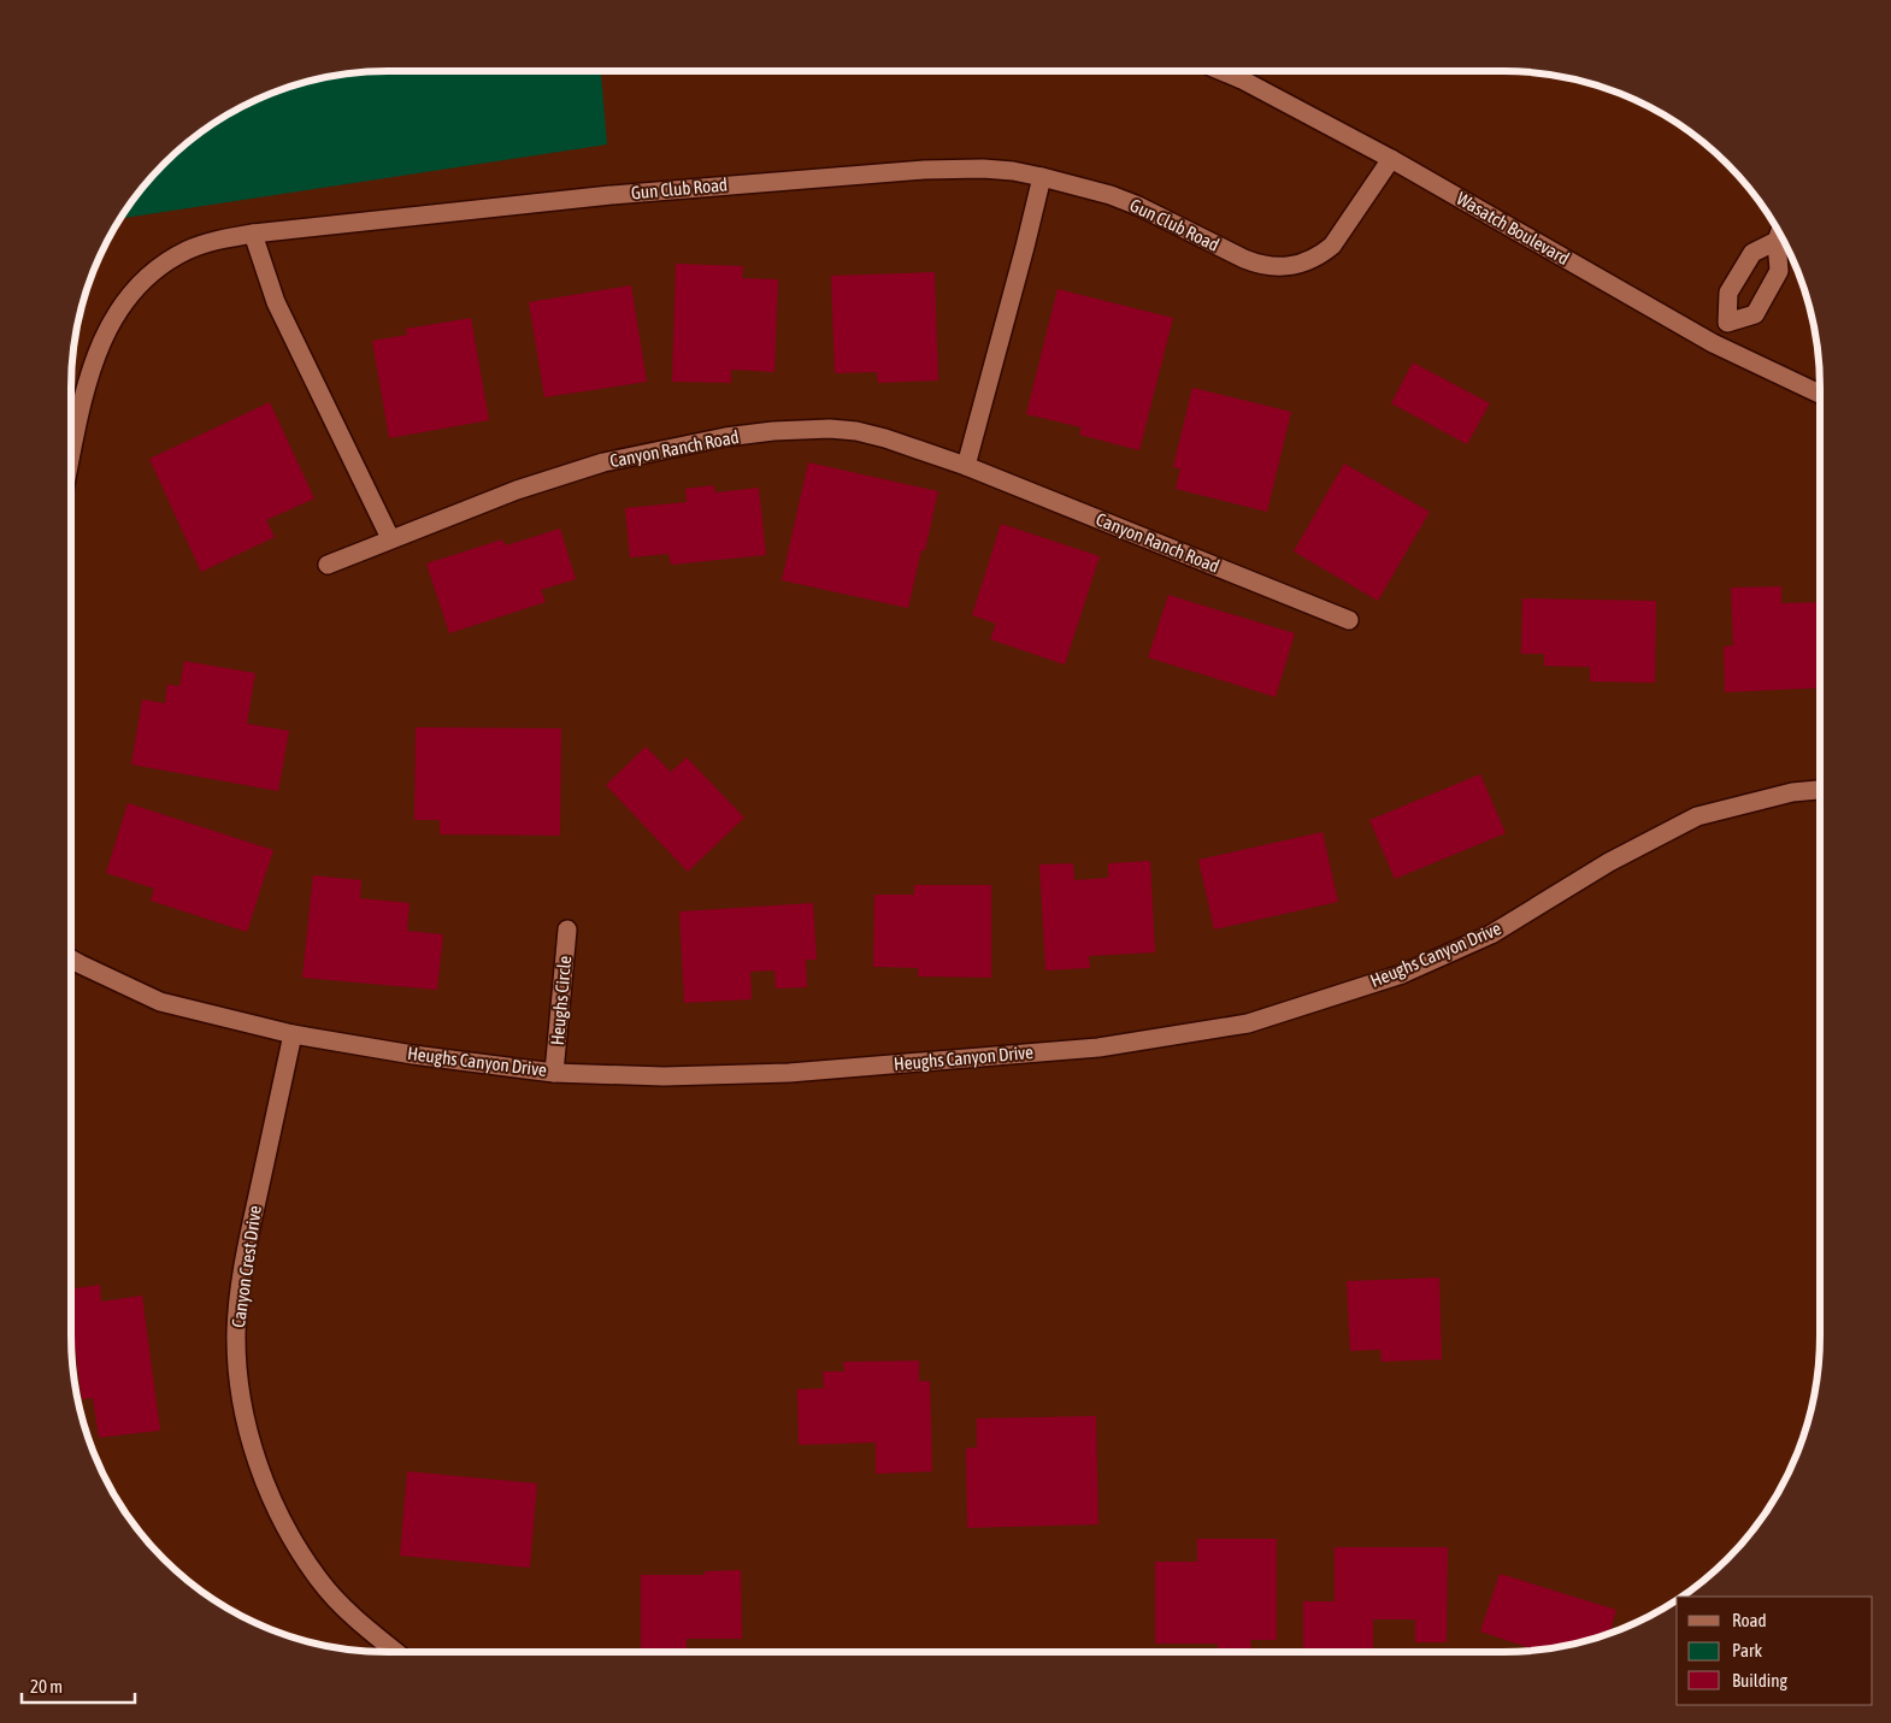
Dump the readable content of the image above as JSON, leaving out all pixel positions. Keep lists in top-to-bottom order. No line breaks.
{"streets":{"street":["Gun Club Road","Wasatch Boulevard","Canyon Ranch Road","Heughs Canyon Drive","Heughs Circle","Canyon Crest Drive"]},"crossings":[["Gun Club Road","Wasatch Boulevard"],["Heughs Canyon Drive","Heughs Circle"],["Heughs Canyon Drive","Canyon Crest Drive"]],"legend":["Road","Park","Building"],"scale_bar":"20 m"}
